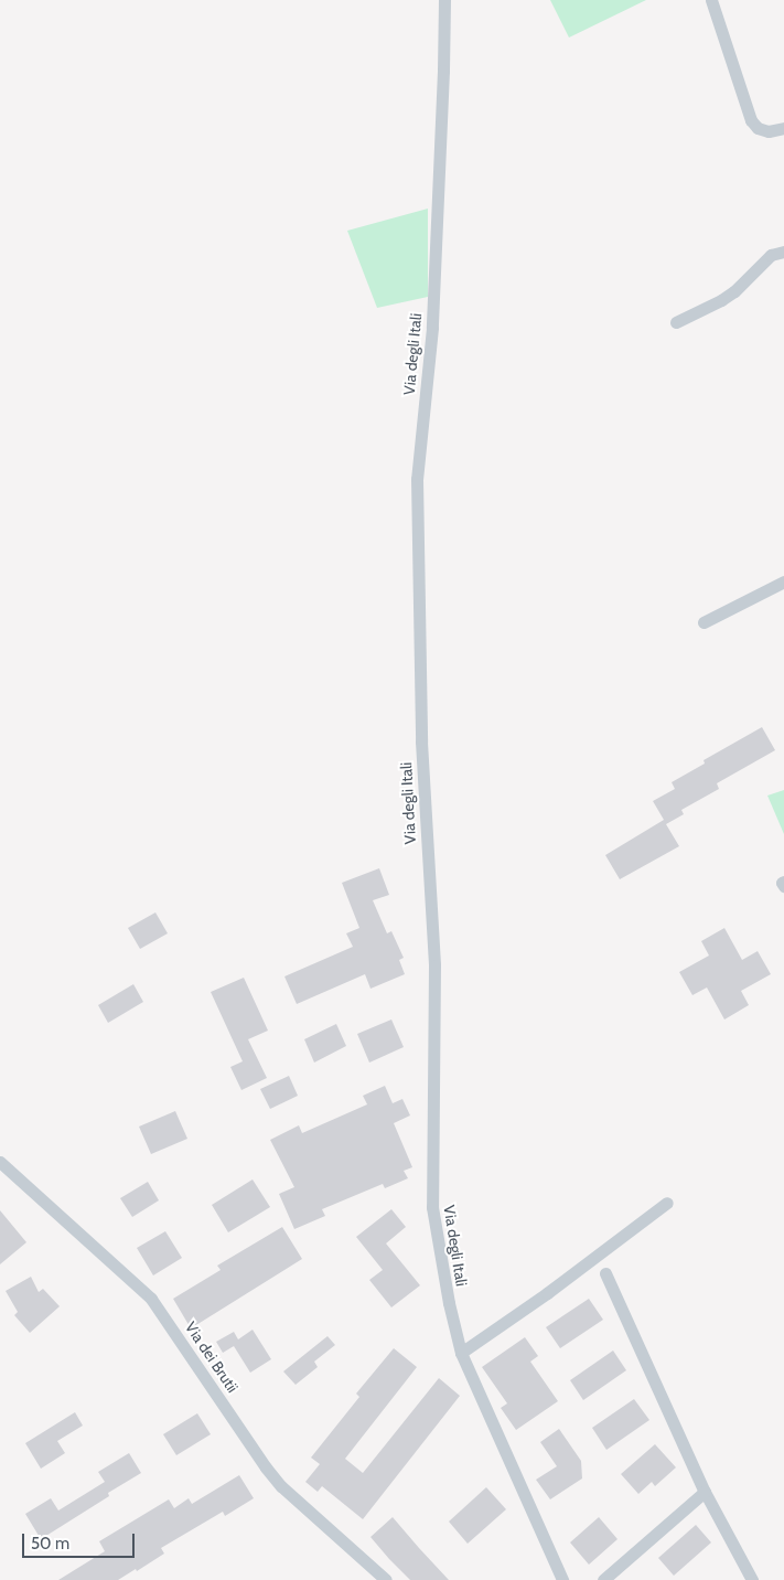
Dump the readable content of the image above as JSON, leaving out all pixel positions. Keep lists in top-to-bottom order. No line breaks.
{"streets":{"street":["Via degli Itali","Via dei Brutii"]},"scale_bar":"50 m"}
